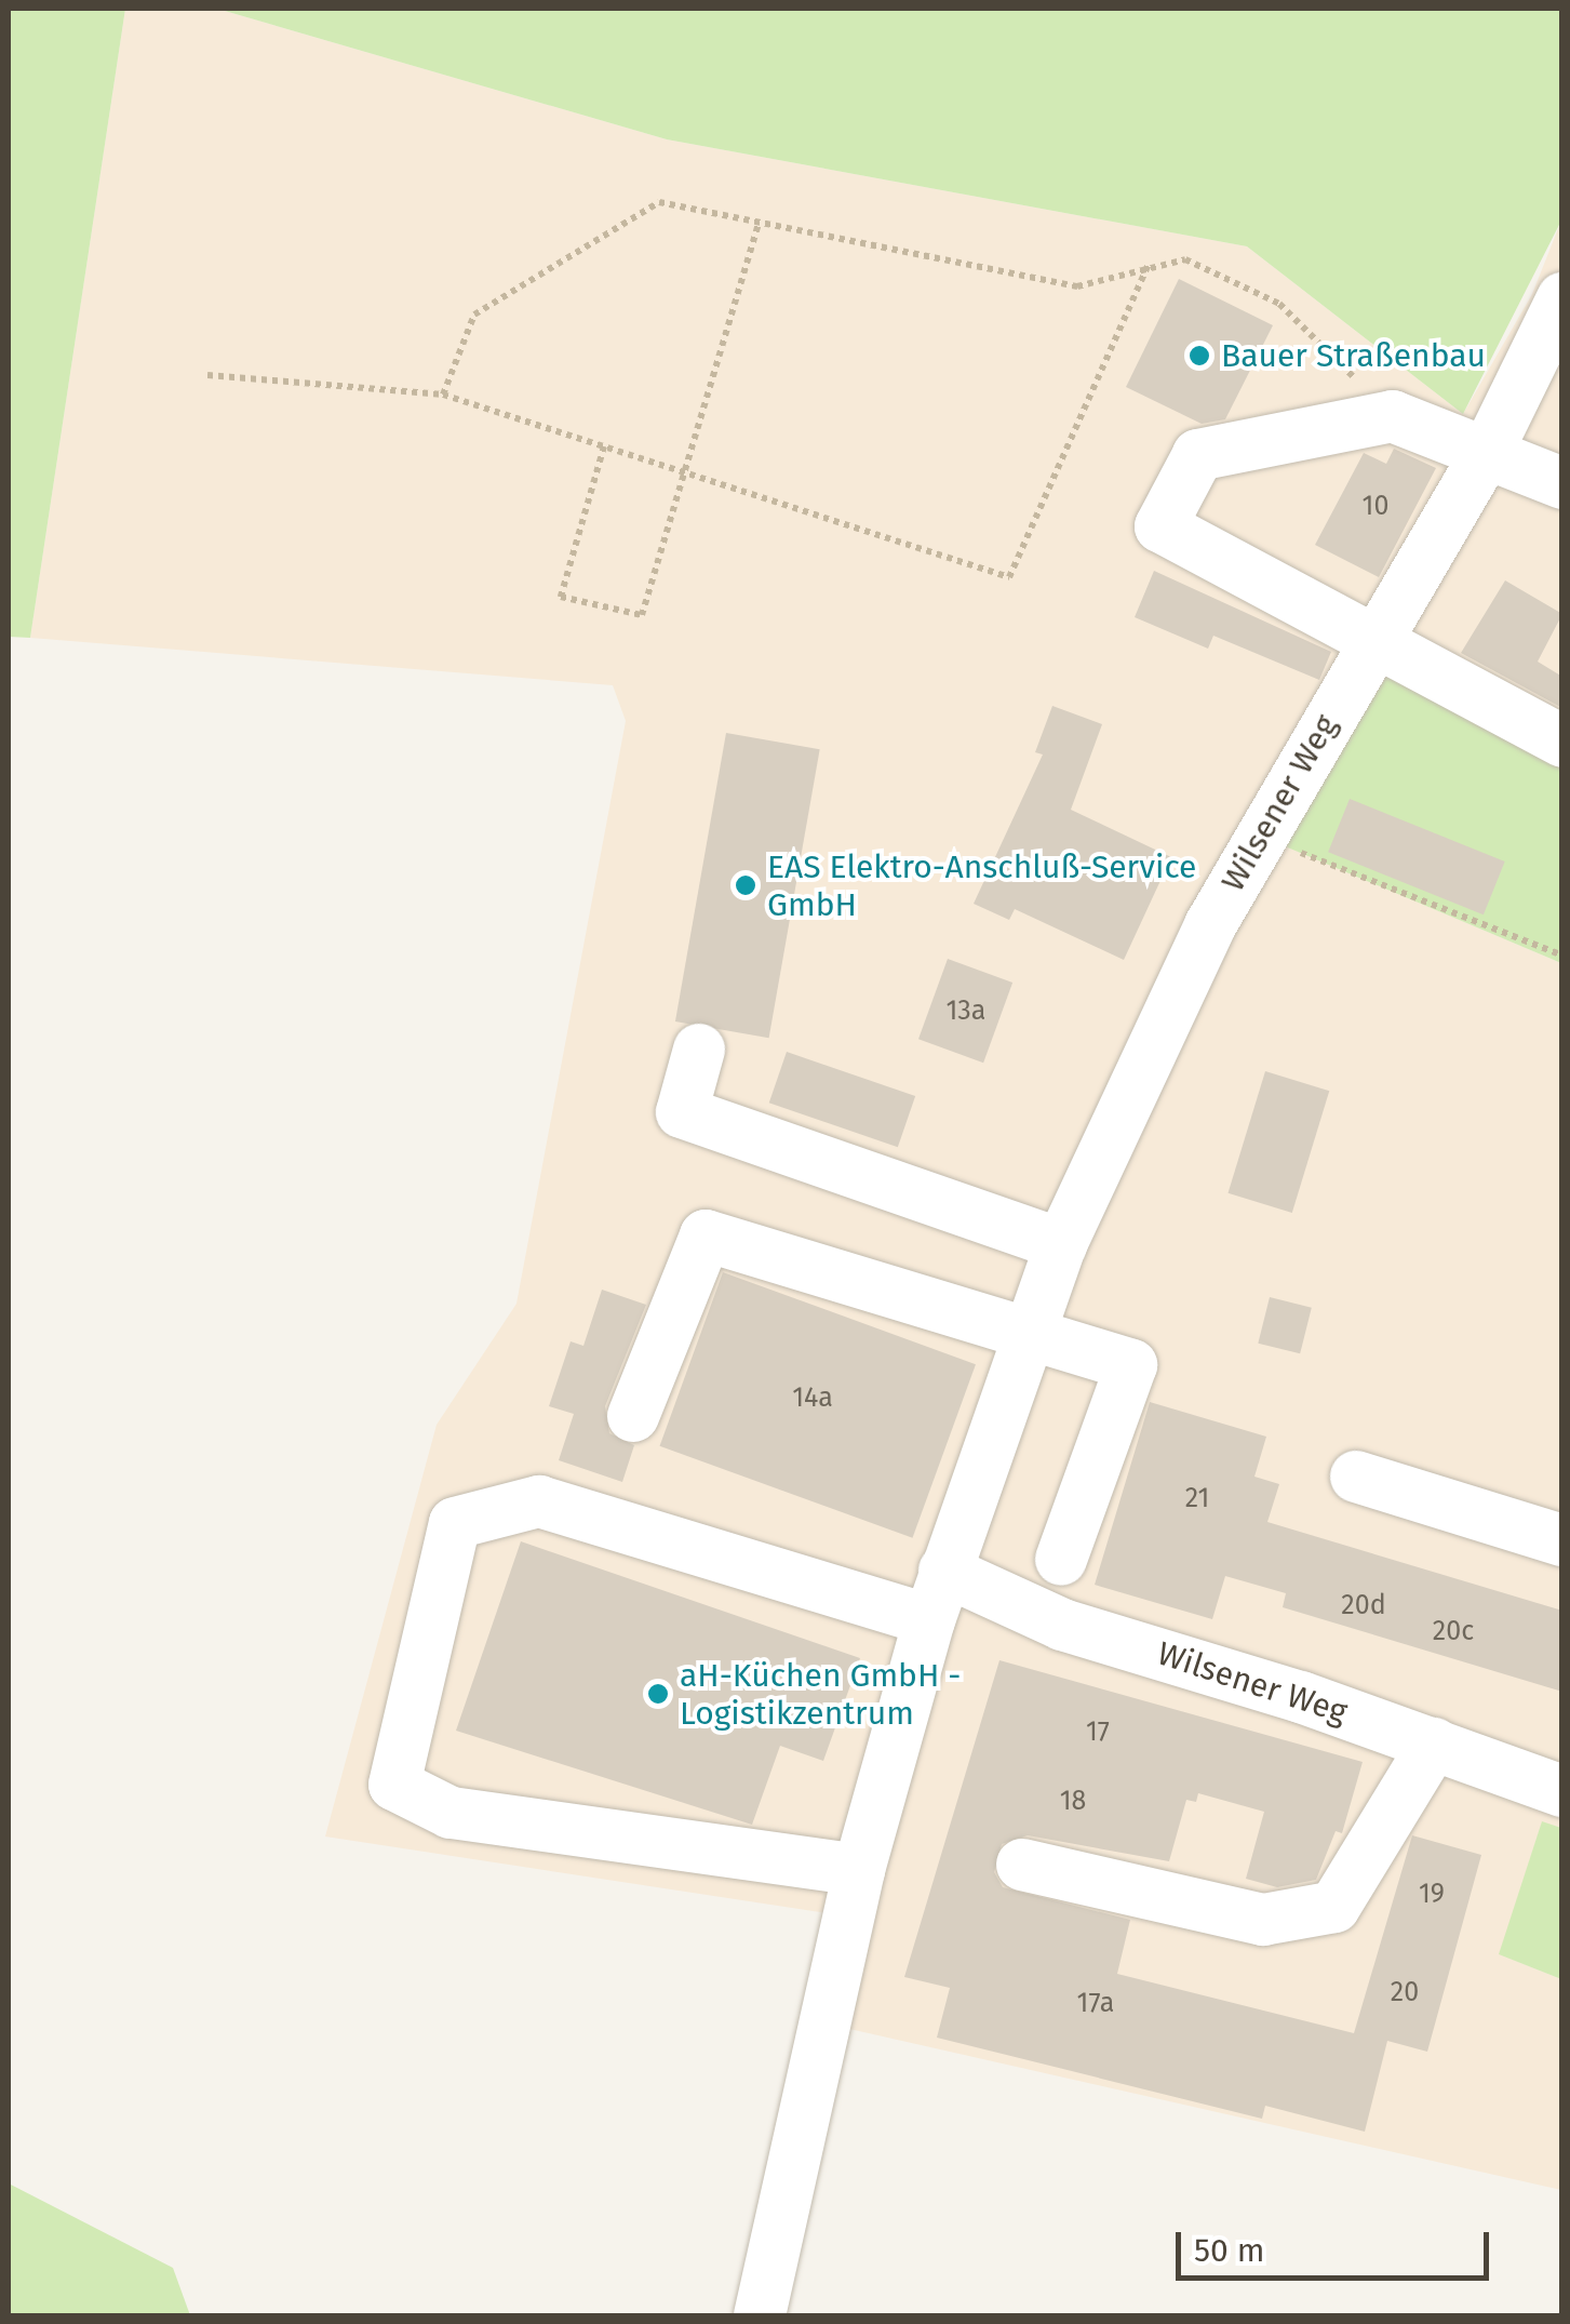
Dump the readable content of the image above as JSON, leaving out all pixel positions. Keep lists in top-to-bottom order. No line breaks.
{"streets":{"street":["Wilsener Weg"]},"places":["Bauer Straßenbau","EAS Elektro-Anschluß-Service GmbH","aH-Küchen GmbH - Logistikzentrum"],"house_numbers":["10","13a","14a","21","20d","20c","17","18","19","20","17a"],"scale_bar":"50 m"}
